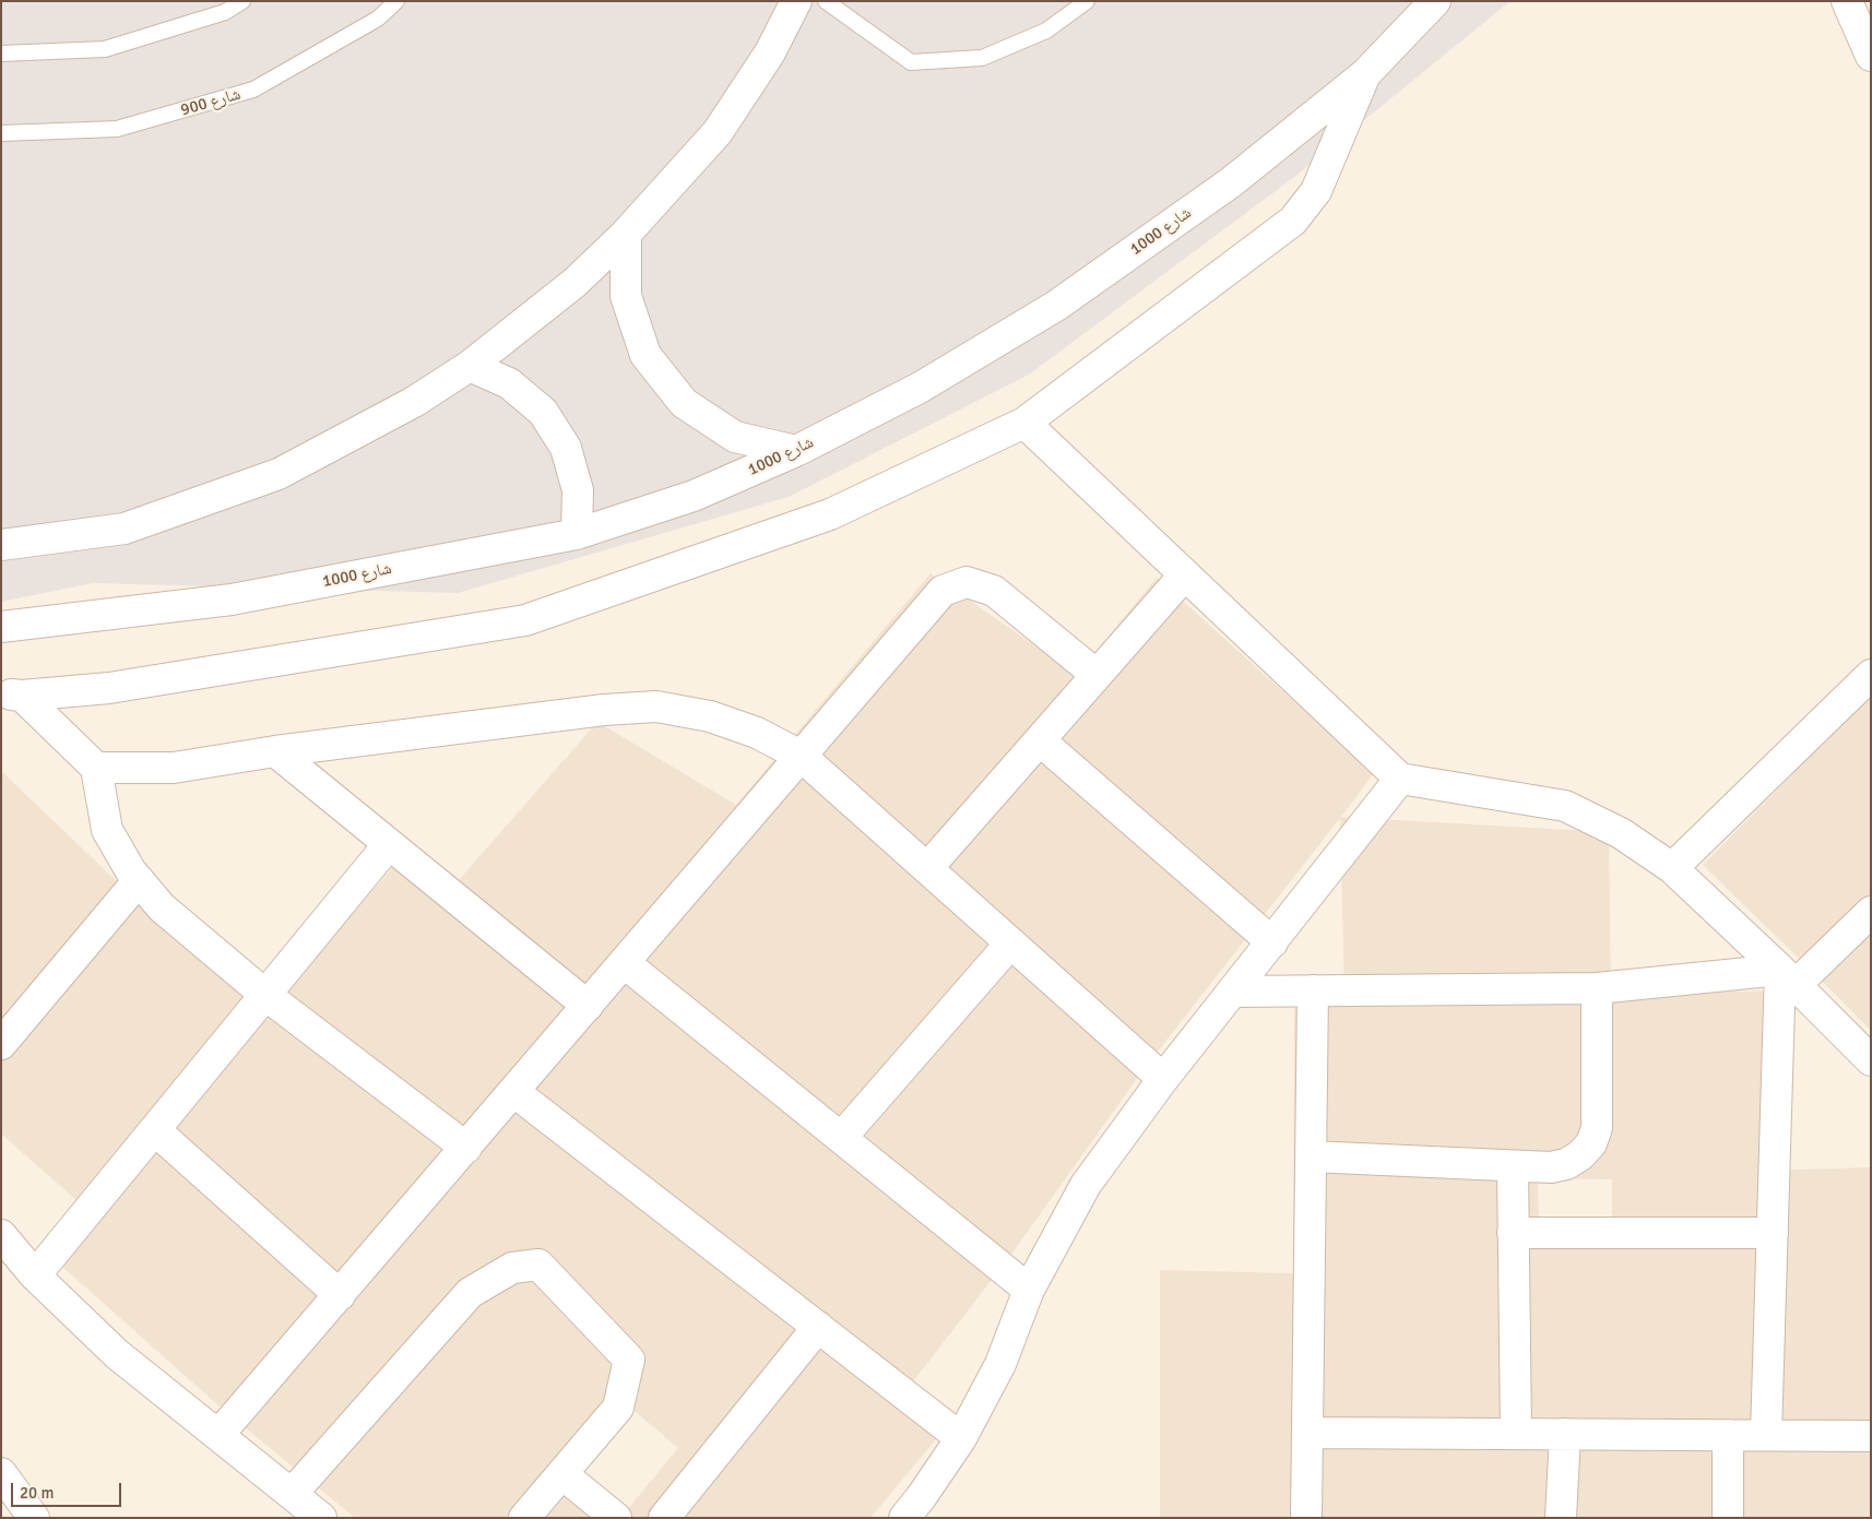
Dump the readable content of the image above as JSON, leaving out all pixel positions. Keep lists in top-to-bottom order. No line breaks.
{"streets":{"street":["شارع 1000"],"lane":["شارع 900"]},"scale_bar":"20 m"}
